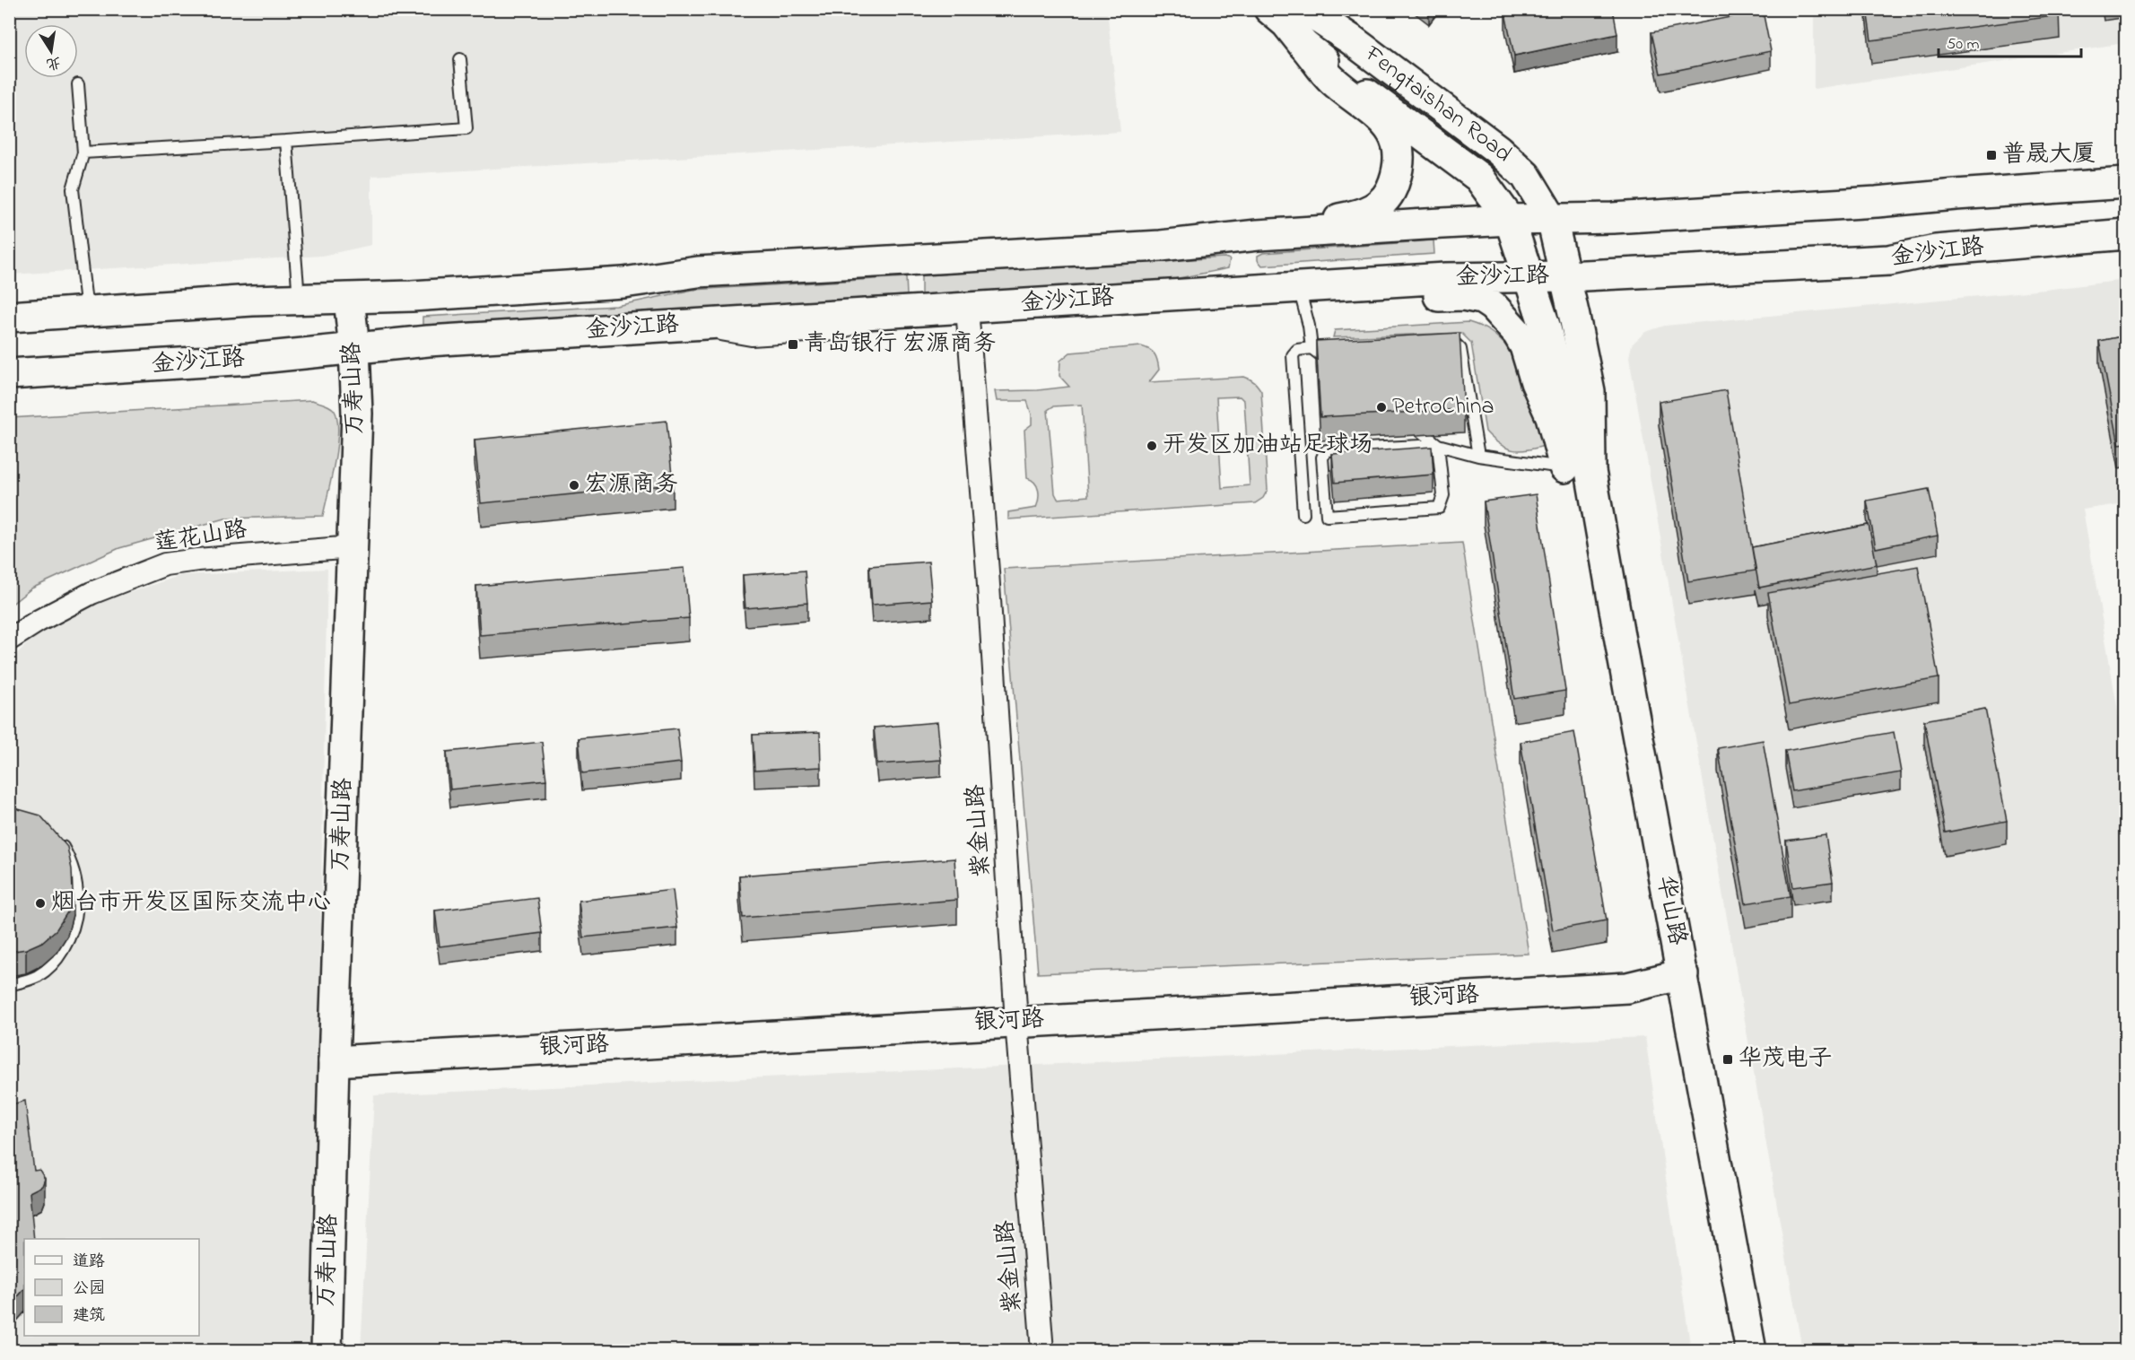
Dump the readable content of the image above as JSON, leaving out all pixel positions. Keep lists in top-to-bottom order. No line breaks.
{"streets":{"main road":["Fengtaishan Road","金沙江路","万寿山路","华山路","银河路"],"street":["莲花山路","紫金山路"]},"crossings":[["Fengtaishan Road","金沙江路"],["Fengtaishan Road","华山路"],["金沙江路","万寿山路"],["金沙江路","紫金山路"],["万寿山路","莲花山路"],["万寿山路","银河路"],["紫金山路","银河路"],["华山路","银河路"]],"places":{"transit":["普晟大厦","青岛银行 宏源商务","华茂电子"],"other":["PetroChina","开发区加油站足球场","宏源商务","烟台市开发区国际交流中心"]},"legend":["道路","公园","建筑"],"scale_bar":"50 m","north":"bottom"}
